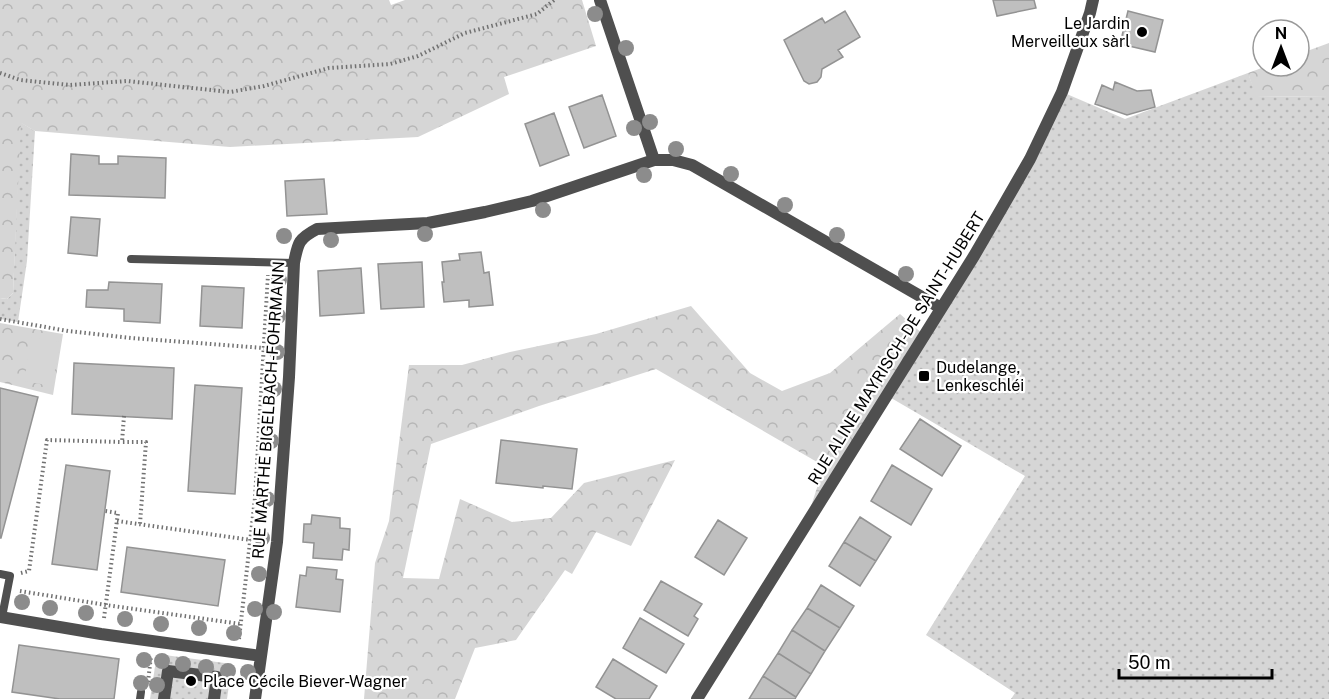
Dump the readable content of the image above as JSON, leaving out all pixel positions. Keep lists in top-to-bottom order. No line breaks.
{"streets":{"street":["RUE ALINE MAYRISCH-DE SAINT-HUBERT","RUE MARTHE BIGELBACH-FOHRMANN"]},"crossings":[["RUE ALINE MAYRISCH-DE SAINT-HUBERT","RUE MARTHE BIGELBACH-FOHRMANN"]],"places":{"other":["Le Jardin Merveilleux sàrl","Place Cécile Biever-Wagner"],"transit":["Dudelange, Lenkeschléi"]},"scale_bar":"50 m","north":"top"}
